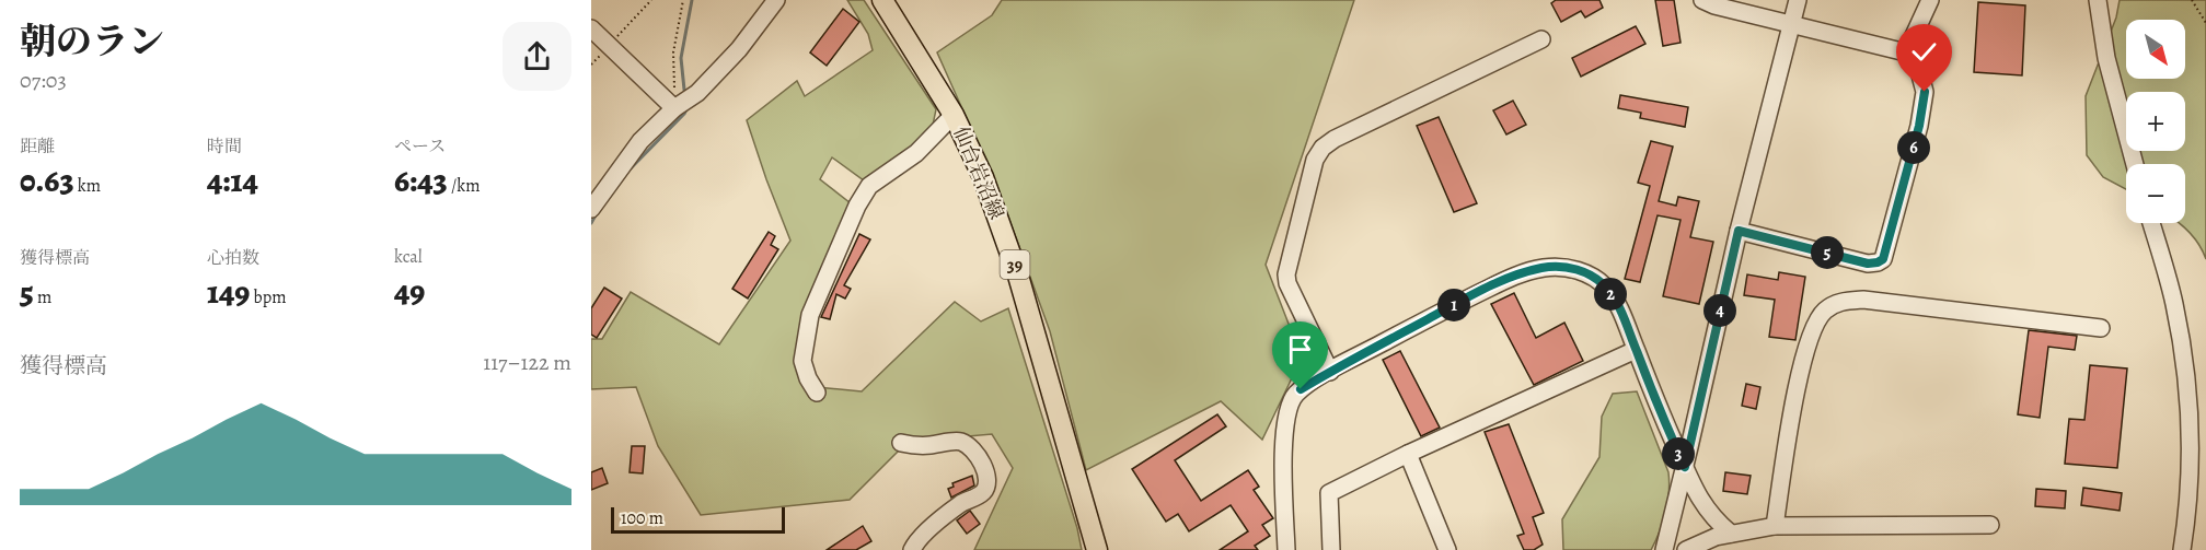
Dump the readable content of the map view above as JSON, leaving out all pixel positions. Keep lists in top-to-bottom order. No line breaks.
{"streets":{"main road":["仙台岩沼線","39"]},"scale_bar":"100 m","north":"bottom right","page":{"heading":["朝のラン","07:03"],"map_buttons":["+","−"],"stats":[["距離","0.63 km"],["時間","4:14"],["ペース","6:43 /km"],["獲得標高","5 m"],["心拍数","149 bpm"],["kcal","49"]],"pins":["6","5","2","1","4","3"],"chart":["獲得標高","117–122 m"],"scale":"100 m"}}
